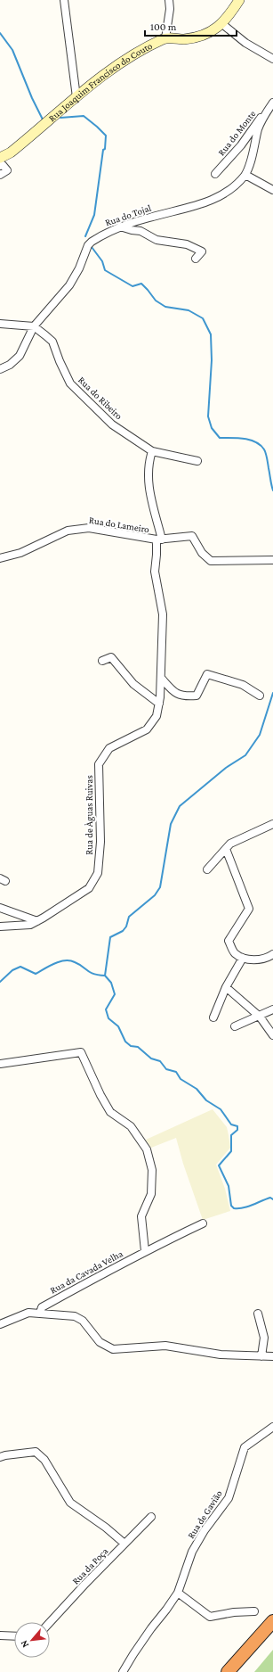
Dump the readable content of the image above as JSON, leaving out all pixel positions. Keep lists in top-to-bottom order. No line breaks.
{"streets":{"main road":["Rua Joaquim Francisco do Couto"],"street":["Rua do Monte","Rua do Tojal","Rua do Ribeiro","Rua do Lameiro","Rua de Àguas Ruivas","Rua da Cavada Velha","Rua de Gavião","Rua da Poça"]},"crossings":[["Rua do Monte","Rua do Tojal"],["Rua do Tojal","Rua do Ribeiro"],["Rua do Ribeiro","Rua do Lameiro"],["Rua do Lameiro","Rua de Àguas Ruivas"]],"scale_bar":"100 m","north":"bottom left"}
